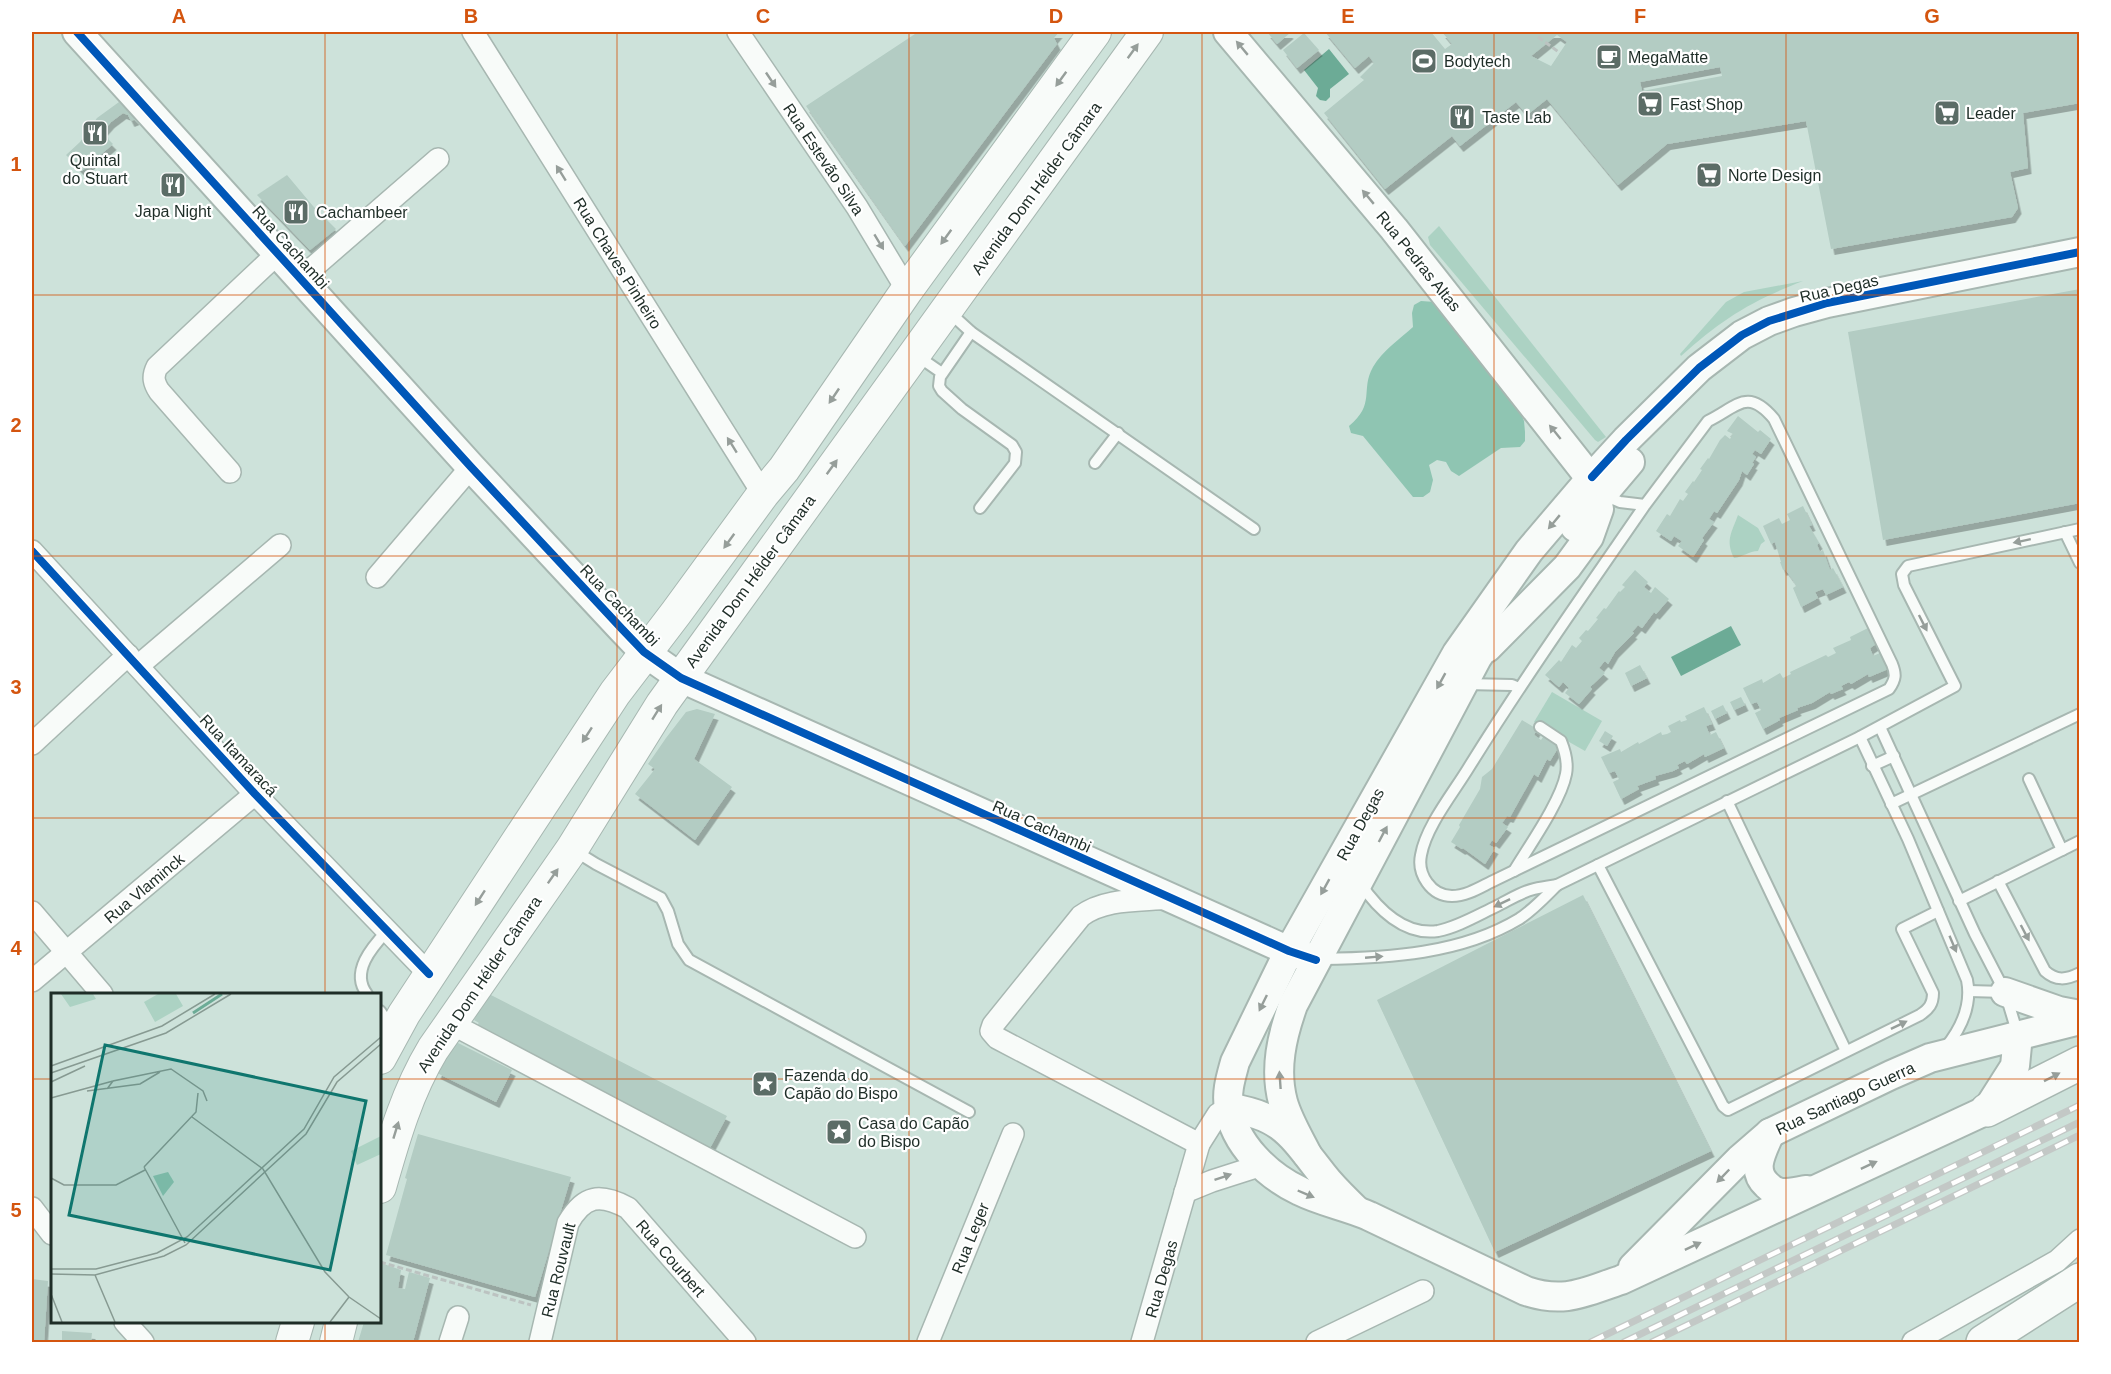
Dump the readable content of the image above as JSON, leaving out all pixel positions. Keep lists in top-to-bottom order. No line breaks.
{"streets":{"main road":["Avenida Dom Hélder Câmara","Rua Cachambi","Rua Pedras Altas","Rua Degas","Rua Santiago Guerra"],"street":["Rua Estevão Silva","Rua Chaves Pinheiro","Rua Itamaracá","Rua Vlaminck","Rua Leger","Rua Courbert","Rua Rouvault"]},"crossings":[["Avenida Dom Hélder Câmara","Rua Cachambi"],["Rua Cachambi","Rua Degas"],["Rua Pedras Altas","Rua Degas"],["Rua Degas","Rua Santiago Guerra"],["Rua Itamaracá","Rua Vlaminck"],["Rua Courbert","Rua Rouvault"]],"one_way":["Rua Estevão Silva","Rua Pedras Altas","Rua Chaves Pinheiro"],"places":{"cafe":["MegaMatte"],"sports":["Bodytech"],"supermarket":["Fast Shop","Leader","Norte Design"],"restaurant":["Taste Lab","Quintal do Stuart","Japa Night","Cachambeer"],"place":["Fazenda do Capão do Bispo","Casa do Capão do Bispo"]},"grid":{"columns":["A","B","C","D","E","F","G"],"rows":["1","2","3","4","5"]}}
